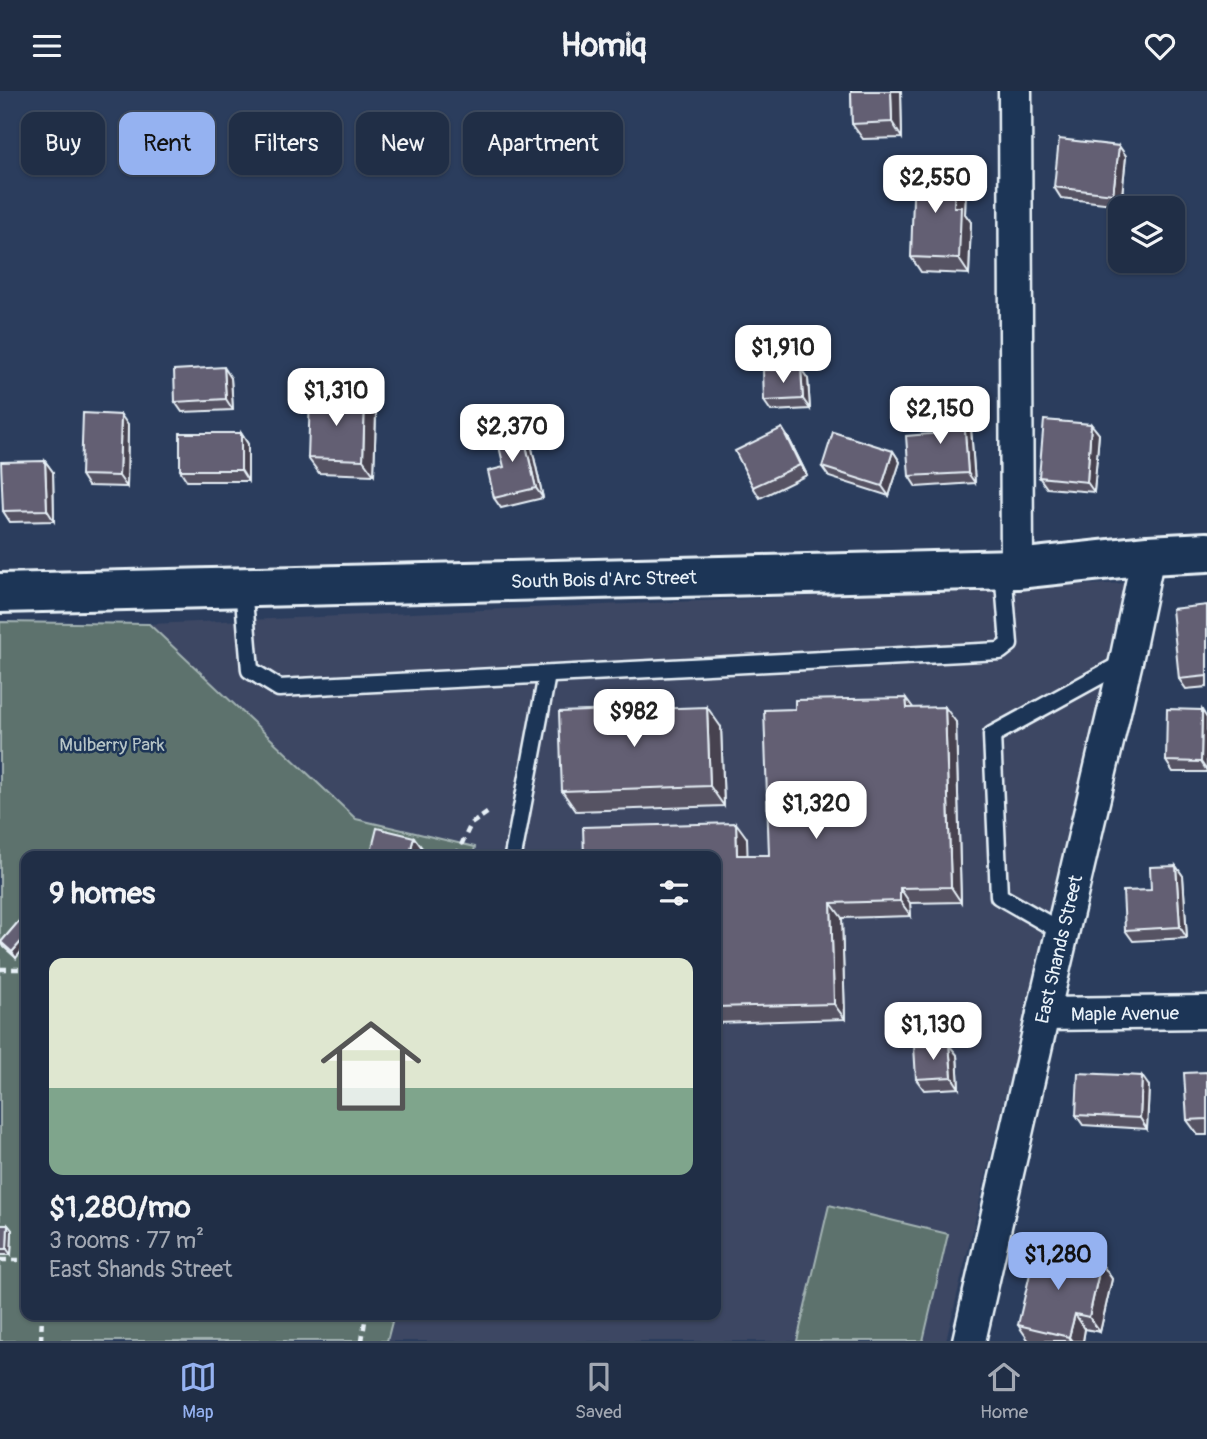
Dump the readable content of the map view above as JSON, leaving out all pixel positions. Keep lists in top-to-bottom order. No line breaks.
{"streets":{"main road":["South Bois d'Arc Street"],"street":["East Shands Street","Maple Avenue"]},"crossings":[["South Bois d'Arc Street","East Shands Street"],["East Shands Street","Maple Avenue"]],"parks":["Mulberry Park"],"page":{"header":"Homiq","chip":["Buy","Rent","Filters","New","Apartment"],"price":["$2,550","$1,910","$1,310","$2,150","$2,370","$982","$1,320","$1,130","$1,280"],"heading":"9 homes","list":[{"name":"$1,280/mo","note":"3 rooms · 77 m² · East Shands Street"}],"tabs":["Map","Saved","Home"]}}
